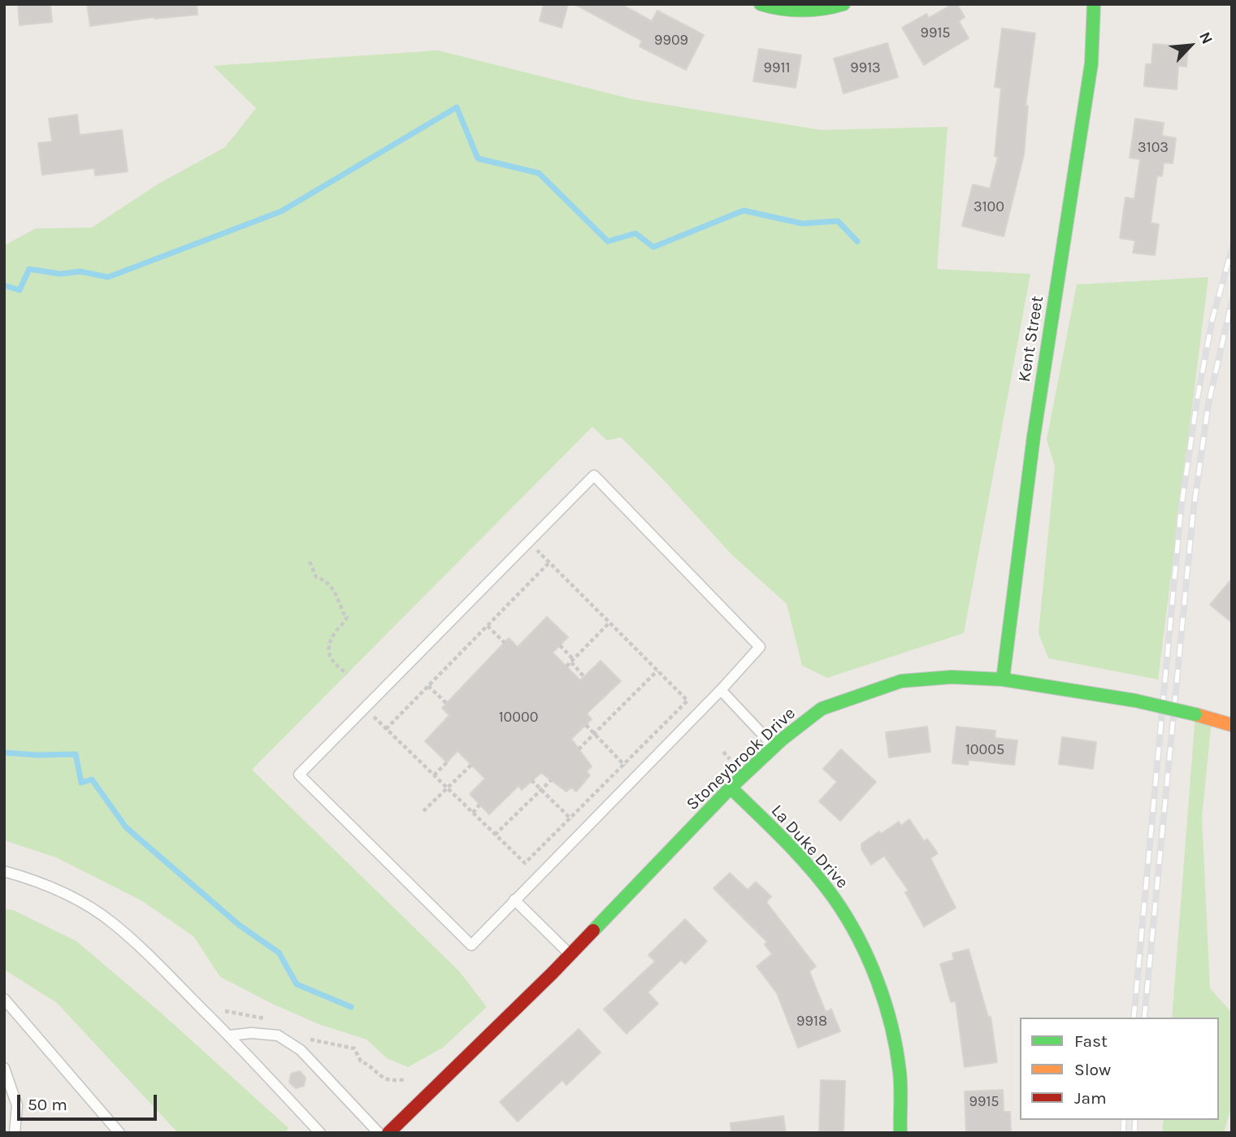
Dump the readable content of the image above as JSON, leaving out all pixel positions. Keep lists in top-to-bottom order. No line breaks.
{"streets":{"street":["Kent Street","Stoneybrook Drive","La Duke Drive"]},"crossings":[["Kent Street","Stoneybrook Drive"],["Stoneybrook Drive","La Duke Drive"]],"house_numbers":["9915","9909","9911","9913","3103","3100","10000","10005","9918","9915"],"legend":["Fast","Slow","Jam"],"scale_bar":"50 m","north":"top right"}
